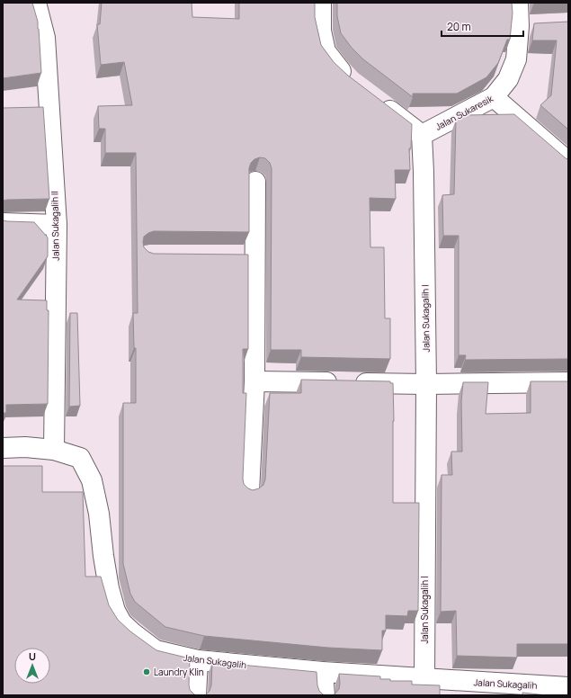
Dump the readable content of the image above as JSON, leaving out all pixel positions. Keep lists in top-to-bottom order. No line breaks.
{"streets":{"street":["Jalan Sukaresik","Jalan Sukagalih II","Jalan Sukagalih I","Jalan Sukagalih"]},"crossings":[["Jalan Sukaresik","Jalan Sukagalih I"],["Jalan Sukagalih II","Jalan Sukagalih"],["Jalan Sukagalih I","Jalan Sukagalih"]],"places":["Laundry Klin"],"scale_bar":"20 m","north":"top"}
